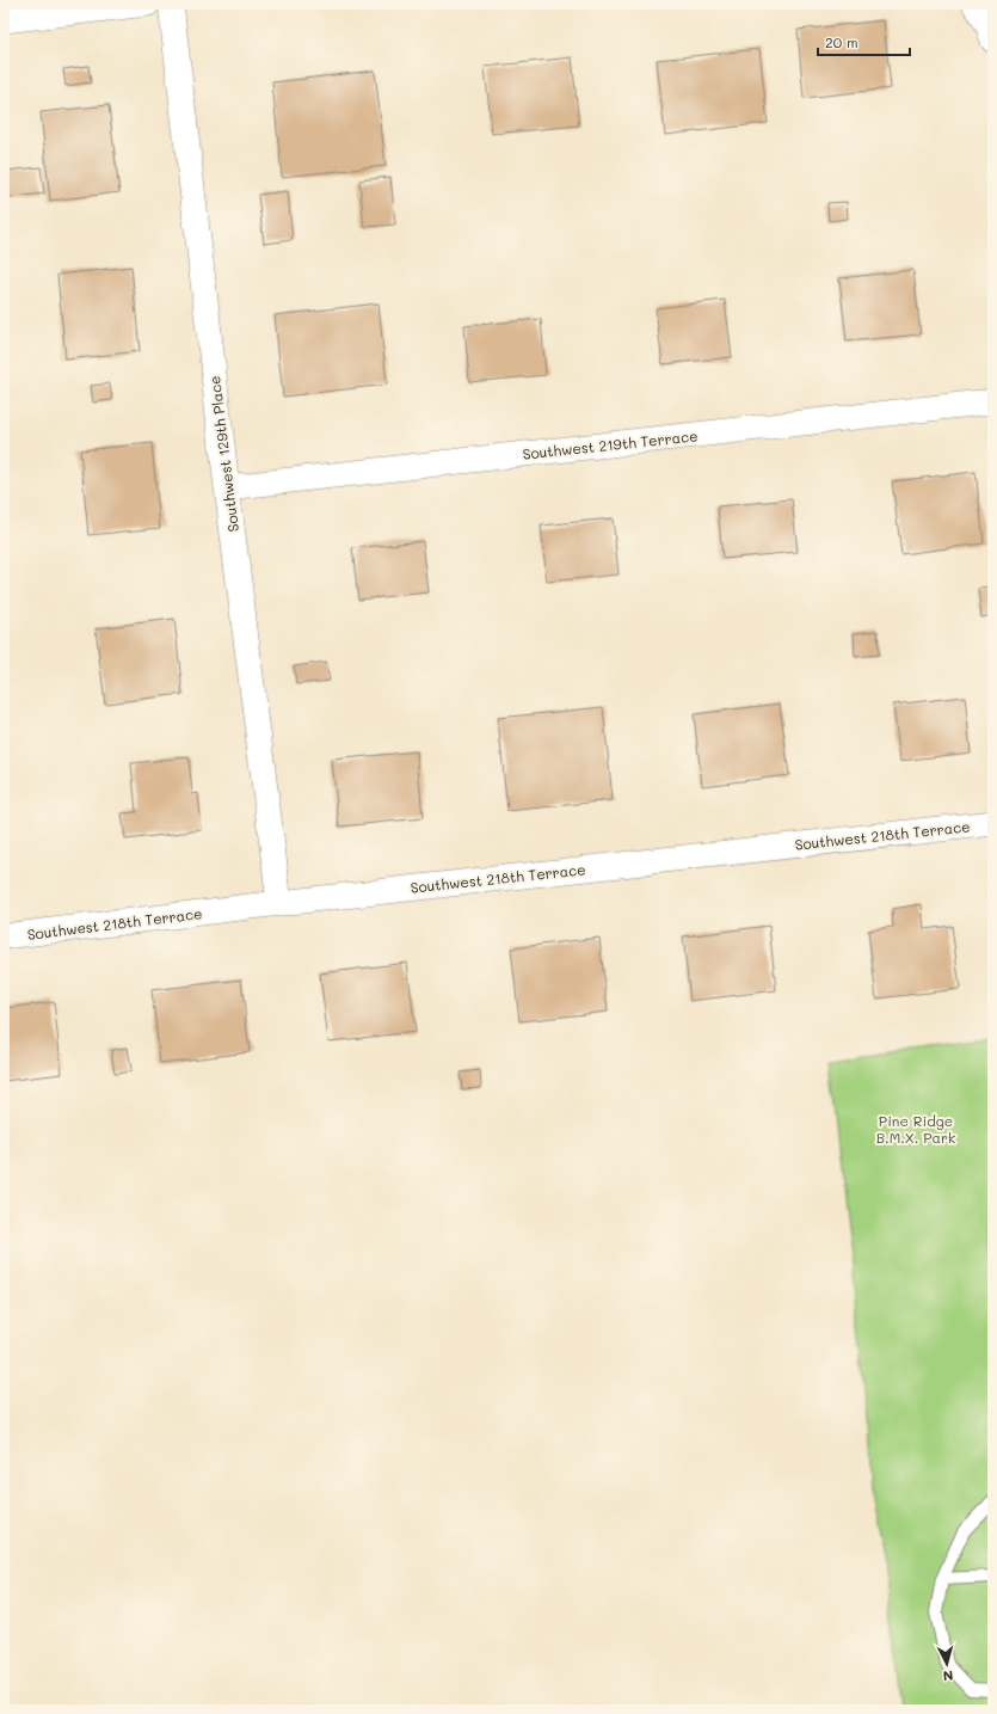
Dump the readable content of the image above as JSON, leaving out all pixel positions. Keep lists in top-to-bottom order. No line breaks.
{"streets":{"street":["Southwest 219th Terrace","Southwest 129th Place","Southwest 218th Terrace"]},"crossings":[["Southwest 219th Terrace","Southwest 129th Place"],["Southwest 129th Place","Southwest 218th Terrace"]],"parks":["Pine Ridge B.M.X. Park"],"scale_bar":"20 m","north":"bottom"}
